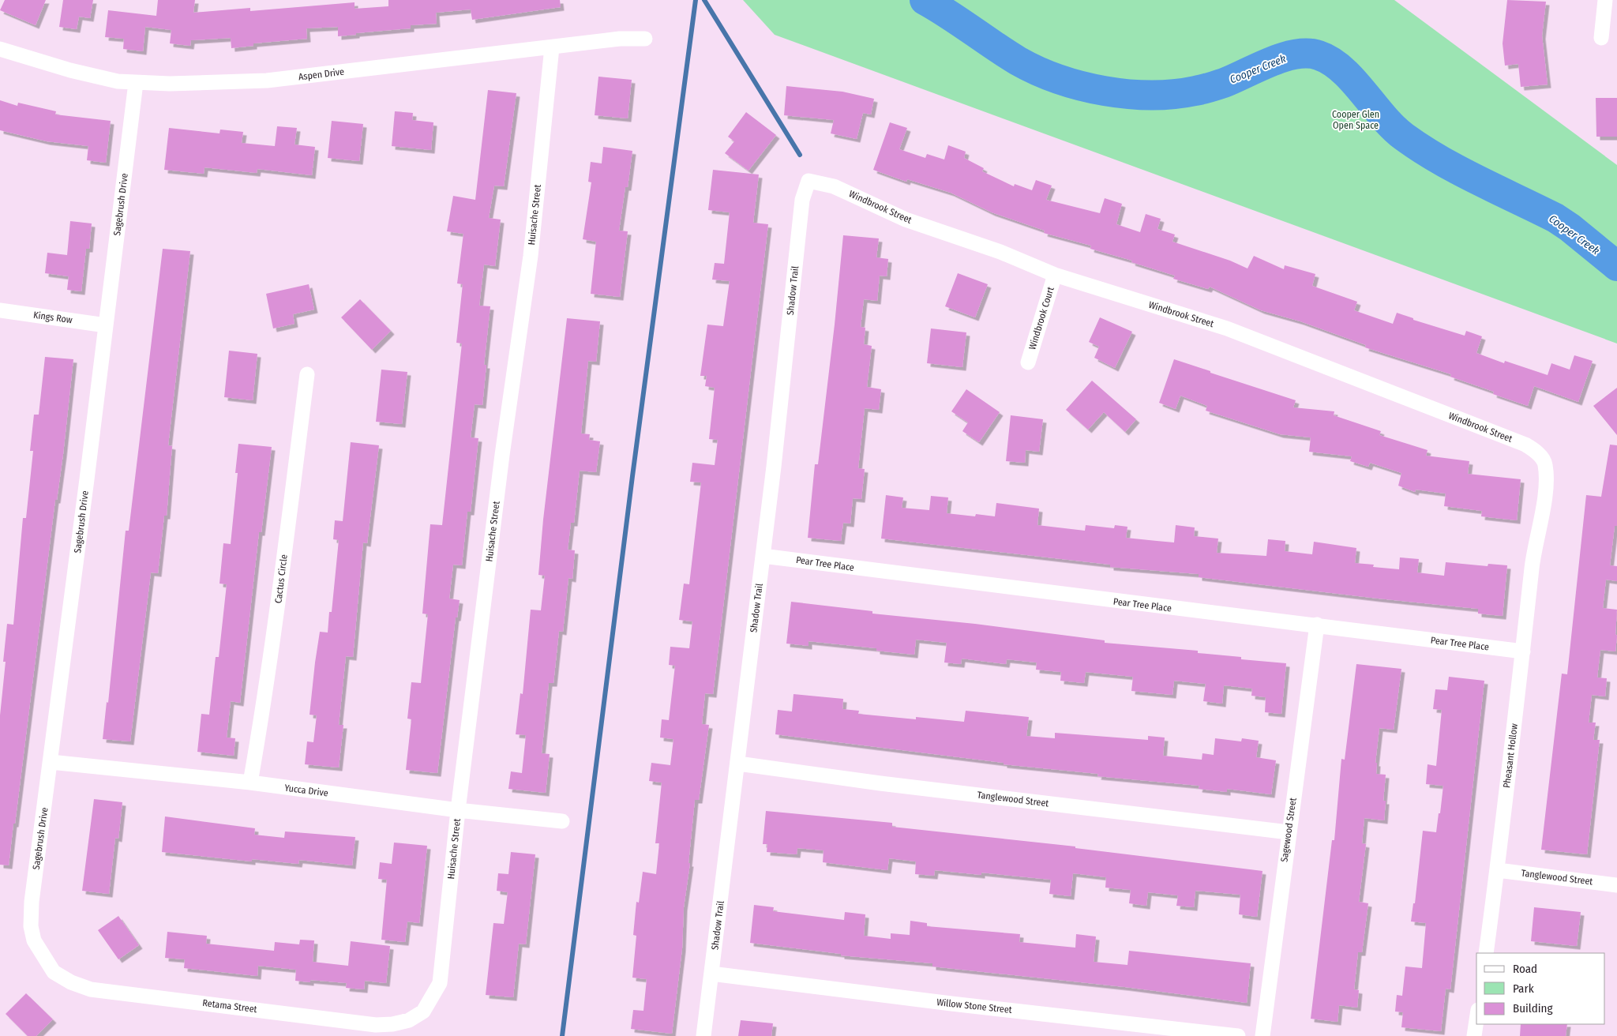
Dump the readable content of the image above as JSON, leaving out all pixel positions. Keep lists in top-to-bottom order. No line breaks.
{"streets":{"street":["Aspen Drive","Sagebrush Drive","Windbrook Street","Huisache Street","Shadow Trail","Kings Row","Windbrook Court","Pear Tree Place","Cactus Circle","Pheasant Hollow","Yucca Drive","Tanglewood Street","Sagewood Street","Retama Street","Willow Stone Street"]},"crossings":[["Aspen Drive","Sagebrush Drive"],["Aspen Drive","Huisache Street"],["Sagebrush Drive","Kings Row"],["Sagebrush Drive","Yucca Drive"],["Sagebrush Drive","Retama Street"],["Windbrook Street","Shadow Trail"],["Windbrook Street","Windbrook Court"],["Windbrook Street","Pheasant Hollow"],["Huisache Street","Yucca Drive"],["Huisache Street","Retama Street"],["Shadow Trail","Pear Tree Place"],["Shadow Trail","Tanglewood Street"],["Shadow Trail","Willow Stone Street"],["Pear Tree Place","Pheasant Hollow"],["Pear Tree Place","Sagewood Street"],["Cactus Circle","Yucca Drive"],["Pheasant Hollow","Tanglewood Street"],["Tanglewood Street","Sagewood Street"]],"water":["Cooper Creek"],"parks":["Cooper Glen Open Space"],"legend":["Road","Park","Building"]}
